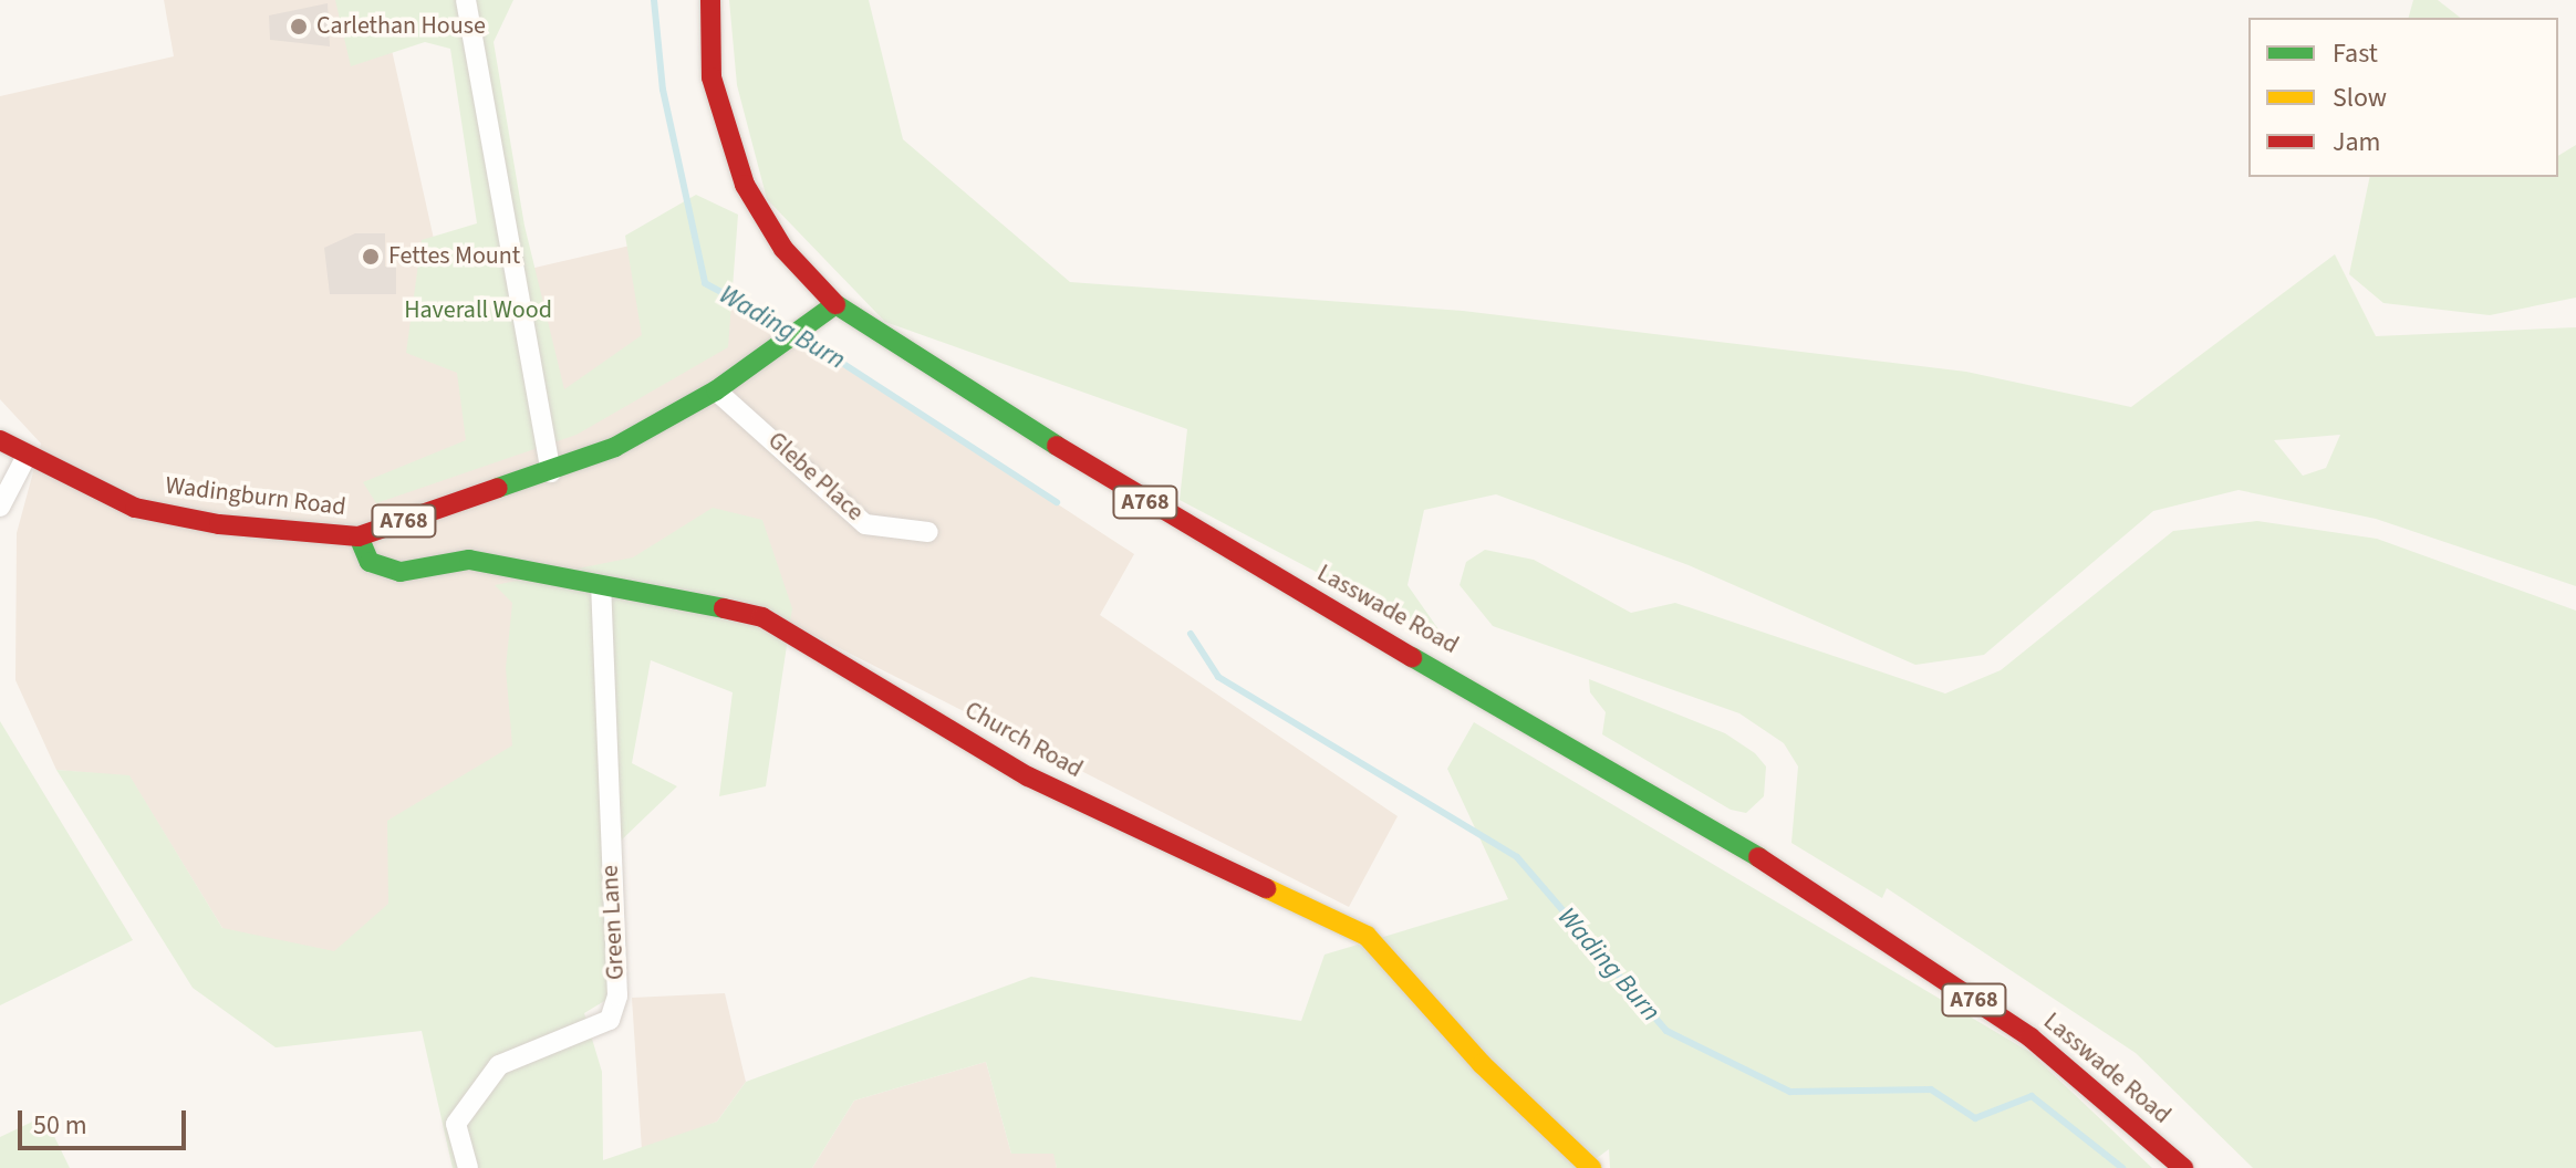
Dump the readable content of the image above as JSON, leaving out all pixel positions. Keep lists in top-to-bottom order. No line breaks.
{"streets":{"main road":["Wadingburn Road","A768","Lasswade Road","Church Road"],"street":["Glebe Place","Green Lane"]},"crossings":[["Glebe Place","Wadingburn Road"],["Wadingburn Road","Lasswade Road"],["Wadingburn Road","Church Road"],["Church Road","Green Lane"]],"water":["Wading Burn"],"parks":["Haverall Wood"],"places":["Carlethan House","Fettes Mount"],"legend":["Fast","Slow","Jam"],"scale_bar":"50 m"}
